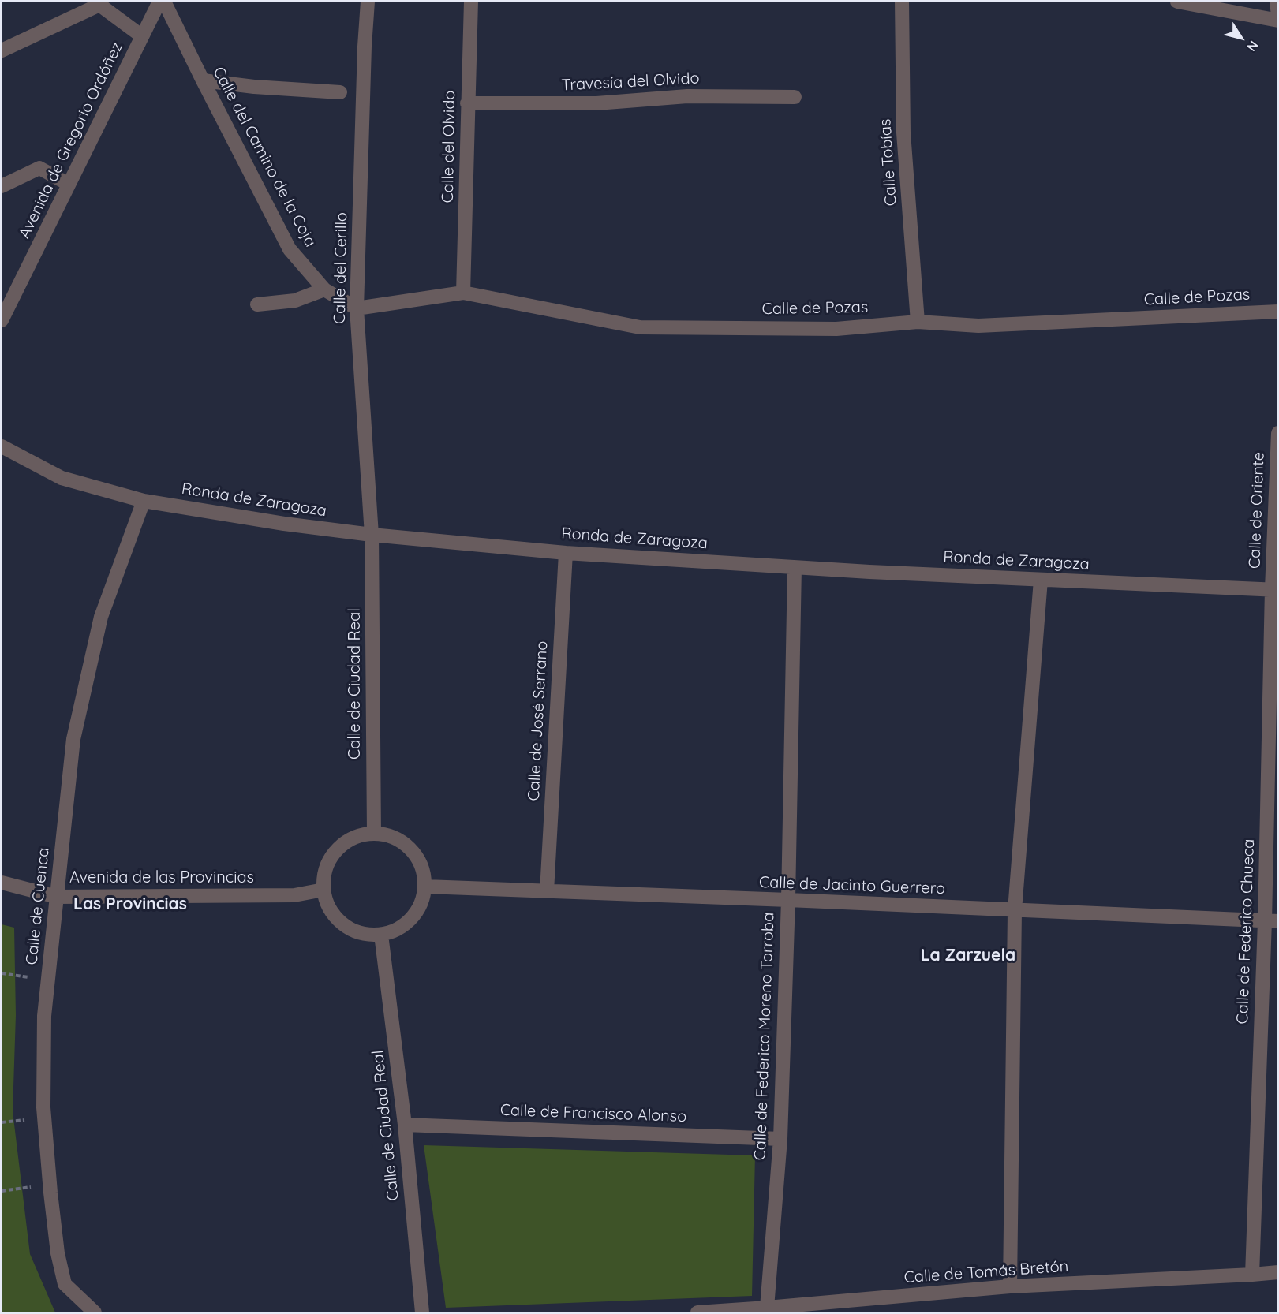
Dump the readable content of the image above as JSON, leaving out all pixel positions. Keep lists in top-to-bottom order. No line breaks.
{"streets":{"street":["Travesía del Olvido","Avenida de Gregorio Ordóñez","Calle del Olvido","Calle del Camino de la Coja","Calle Tobías","Calle del Cerillo","Calle de Pozas","Ronda de Zaragoza","Calle de Oriente","Calle de Ciudad Real","Calle de José Serrano","Avenida de las Provincias","Calle de Jacinto Guerrero","Calle de Cuenca","Calle de Federico Chueca","Calle de Federico Moreno Torroba","Calle de Francisco Alonso","Calle de Tomás Bretón"]},"crossings":[["Travesía del Olvido","Calle del Olvido"],["Calle del Olvido","Calle de Pozas"],["Calle del Camino de la Coja","Calle del Cerillo"],["Calle del Camino de la Coja","Calle de Pozas"],["Calle Tobías","Calle de Pozas"],["Calle del Cerillo","Calle de Pozas"],["Calle del Cerillo","Ronda de Zaragoza"],["Calle del Cerillo","Calle de Ciudad Real"],["Ronda de Zaragoza","Calle de Oriente"],["Ronda de Zaragoza","Calle de Ciudad Real"],["Ronda de Zaragoza","Calle de José Serrano"],["Ronda de Zaragoza","Calle de Cuenca"],["Ronda de Zaragoza","Calle de Federico Chueca"],["Ronda de Zaragoza","Calle de Federico Moreno Torroba"],["Calle de Oriente","Calle de Federico Chueca"],["Calle de Ciudad Real","Avenida de las Provincias"],["Calle de Ciudad Real","Calle de Jacinto Guerrero"],["Calle de Ciudad Real","Calle de Francisco Alonso"],["Calle de José Serrano","Calle de Jacinto Guerrero"],["Avenida de las Provincias","Calle de Jacinto Guerrero"],["Avenida de las Provincias","Calle de Cuenca"],["Calle de Jacinto Guerrero","Calle de Federico Chueca"],["Calle de Jacinto Guerrero","Calle de Federico Moreno Torroba"],["Calle de Federico Chueca","Calle de Tomás Bretón"],["Calle de Federico Moreno Torroba","Calle de Francisco Alonso"],["Calle de Federico Moreno Torroba","Calle de Tomás Bretón"]],"districts":["Las Provincias","La Zarzuela"],"north":"bottom right"}
